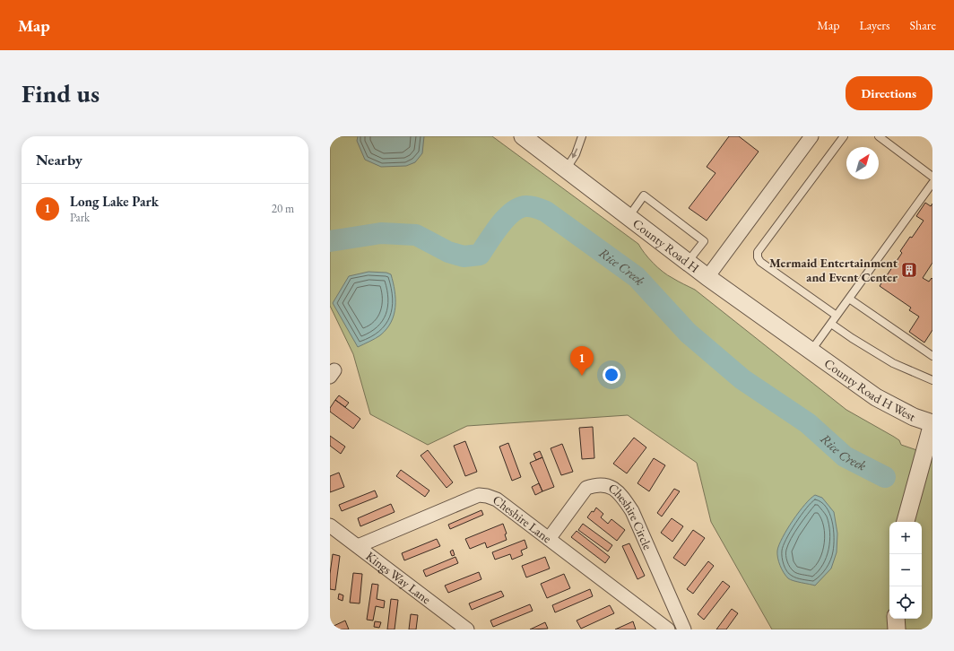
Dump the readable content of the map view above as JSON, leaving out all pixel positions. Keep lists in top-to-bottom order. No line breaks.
{"streets":{"street":["County Road H","County Road H West","Cheshire Lane","Cheshire Circle","Kings Way Lane"]},"crossings":[["County Road H","County Road H West"],["Cheshire Lane","Cheshire Circle"],["Cheshire Lane","Kings Way Lane"]],"water":["Rice Creek"],"places":{"building":["Mermaid Entertainment and Event Center"]},"north":"top right","page":{"header":"Map","nav":["Map","Layers","Share"],"buttons":"Directions","title":"Find us","heading":"Nearby","list":[{"mark":"1","name":"Long Lake Park","note":"Park","value":"20 m"}],"pins":"1","map_buttons":["+","−"]}}
